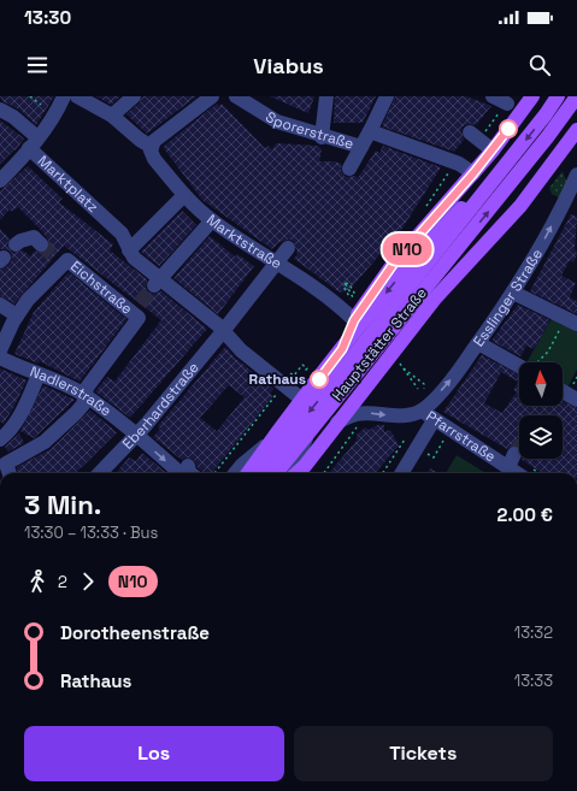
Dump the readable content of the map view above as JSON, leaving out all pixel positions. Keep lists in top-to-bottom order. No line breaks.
{"streets":{"main road":["Hauptstätter Straße"],"street":["Sporerstraße","Marktplatz","Marktstraße","Eichstraße","Esslinger Straße","Nadlerstraße","Eberhardstraße","Pfarrstraße"]},"crossings":[["Marktstraße","Eberhardstraße"],["Eichstraße","Nadlerstraße"],["Esslinger Straße","Pfarrstraße"],["Nadlerstraße","Eberhardstraße"]],"one_way":["Esslinger Straße"],"places":["Rathaus"],"lines":["bus line N10"],"north":"top","page":{"status":"13:30","header":"Viabus","on_map":"N10","heading":["3 Min.","13:30 – 13:33 · Bus","2.00 €"],"legs":["2","N10"],"list":[{"name":"Dorotheenstraße","value":"13:32"},{"name":"Rathaus","value":"13:33"}],"buttons":["Los","Tickets"]}}
